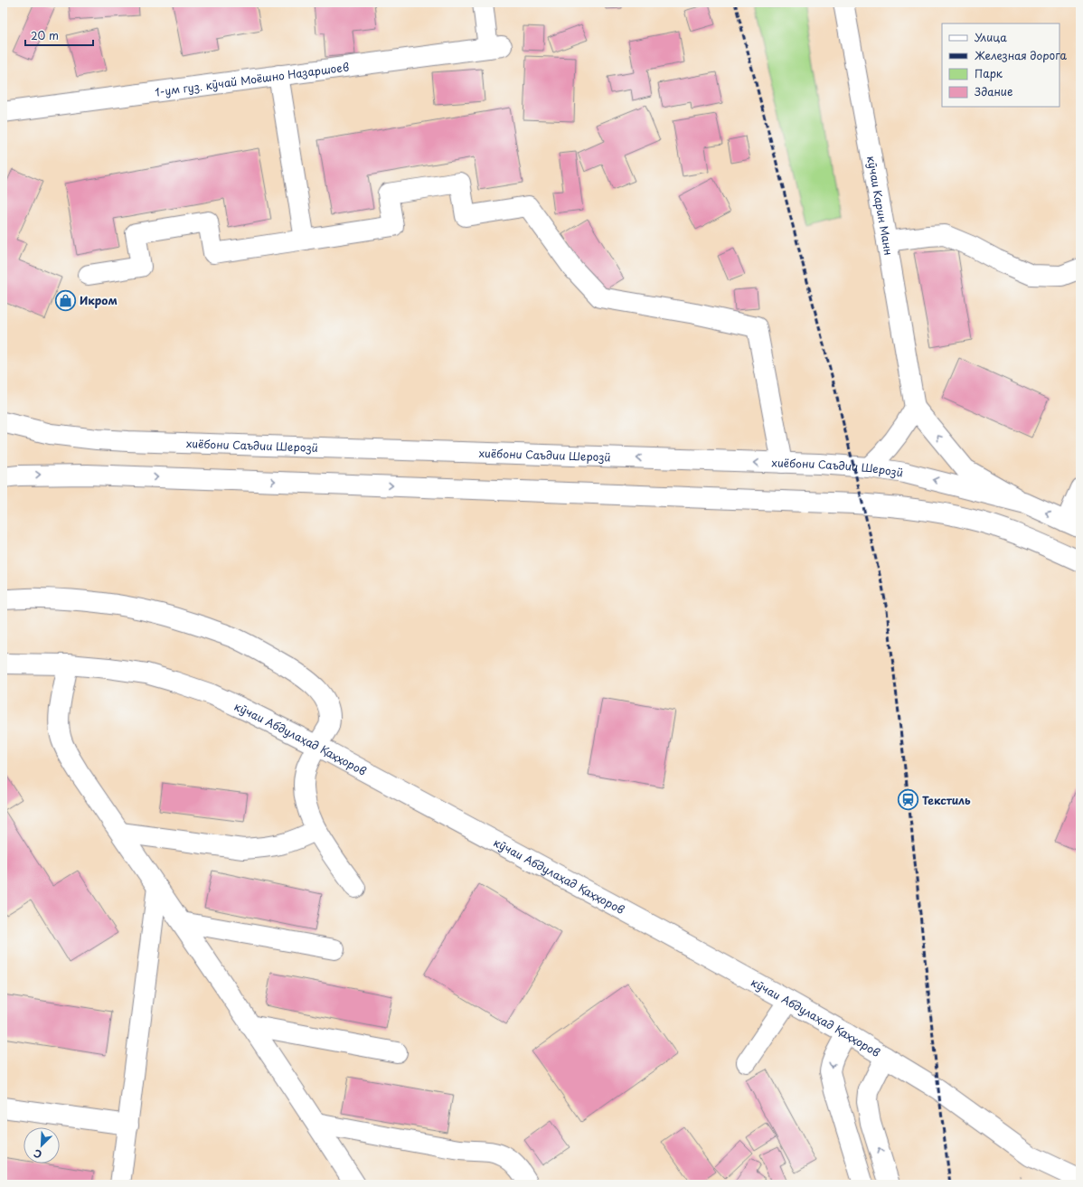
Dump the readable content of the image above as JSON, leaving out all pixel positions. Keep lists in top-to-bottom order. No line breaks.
{"streets":{"main road":["1-ум гуз. кӯчай Моёшно Назаршоев","кӯчаи Карин Манн","хиёбони Саъдии Шерозӣ","кӯчаи Абдулаҳад Қаҳҳоров"]},"crossings":[["кӯчаи Карин Манн","хиёбони Саъдии Шерозӣ"]],"places":{"shop":["Икром"],"station":["Текстиль"]},"legend":["Улица","Железная дорога","Парк","Здание"],"scale_bar":"20 m","north":"bottom left"}
